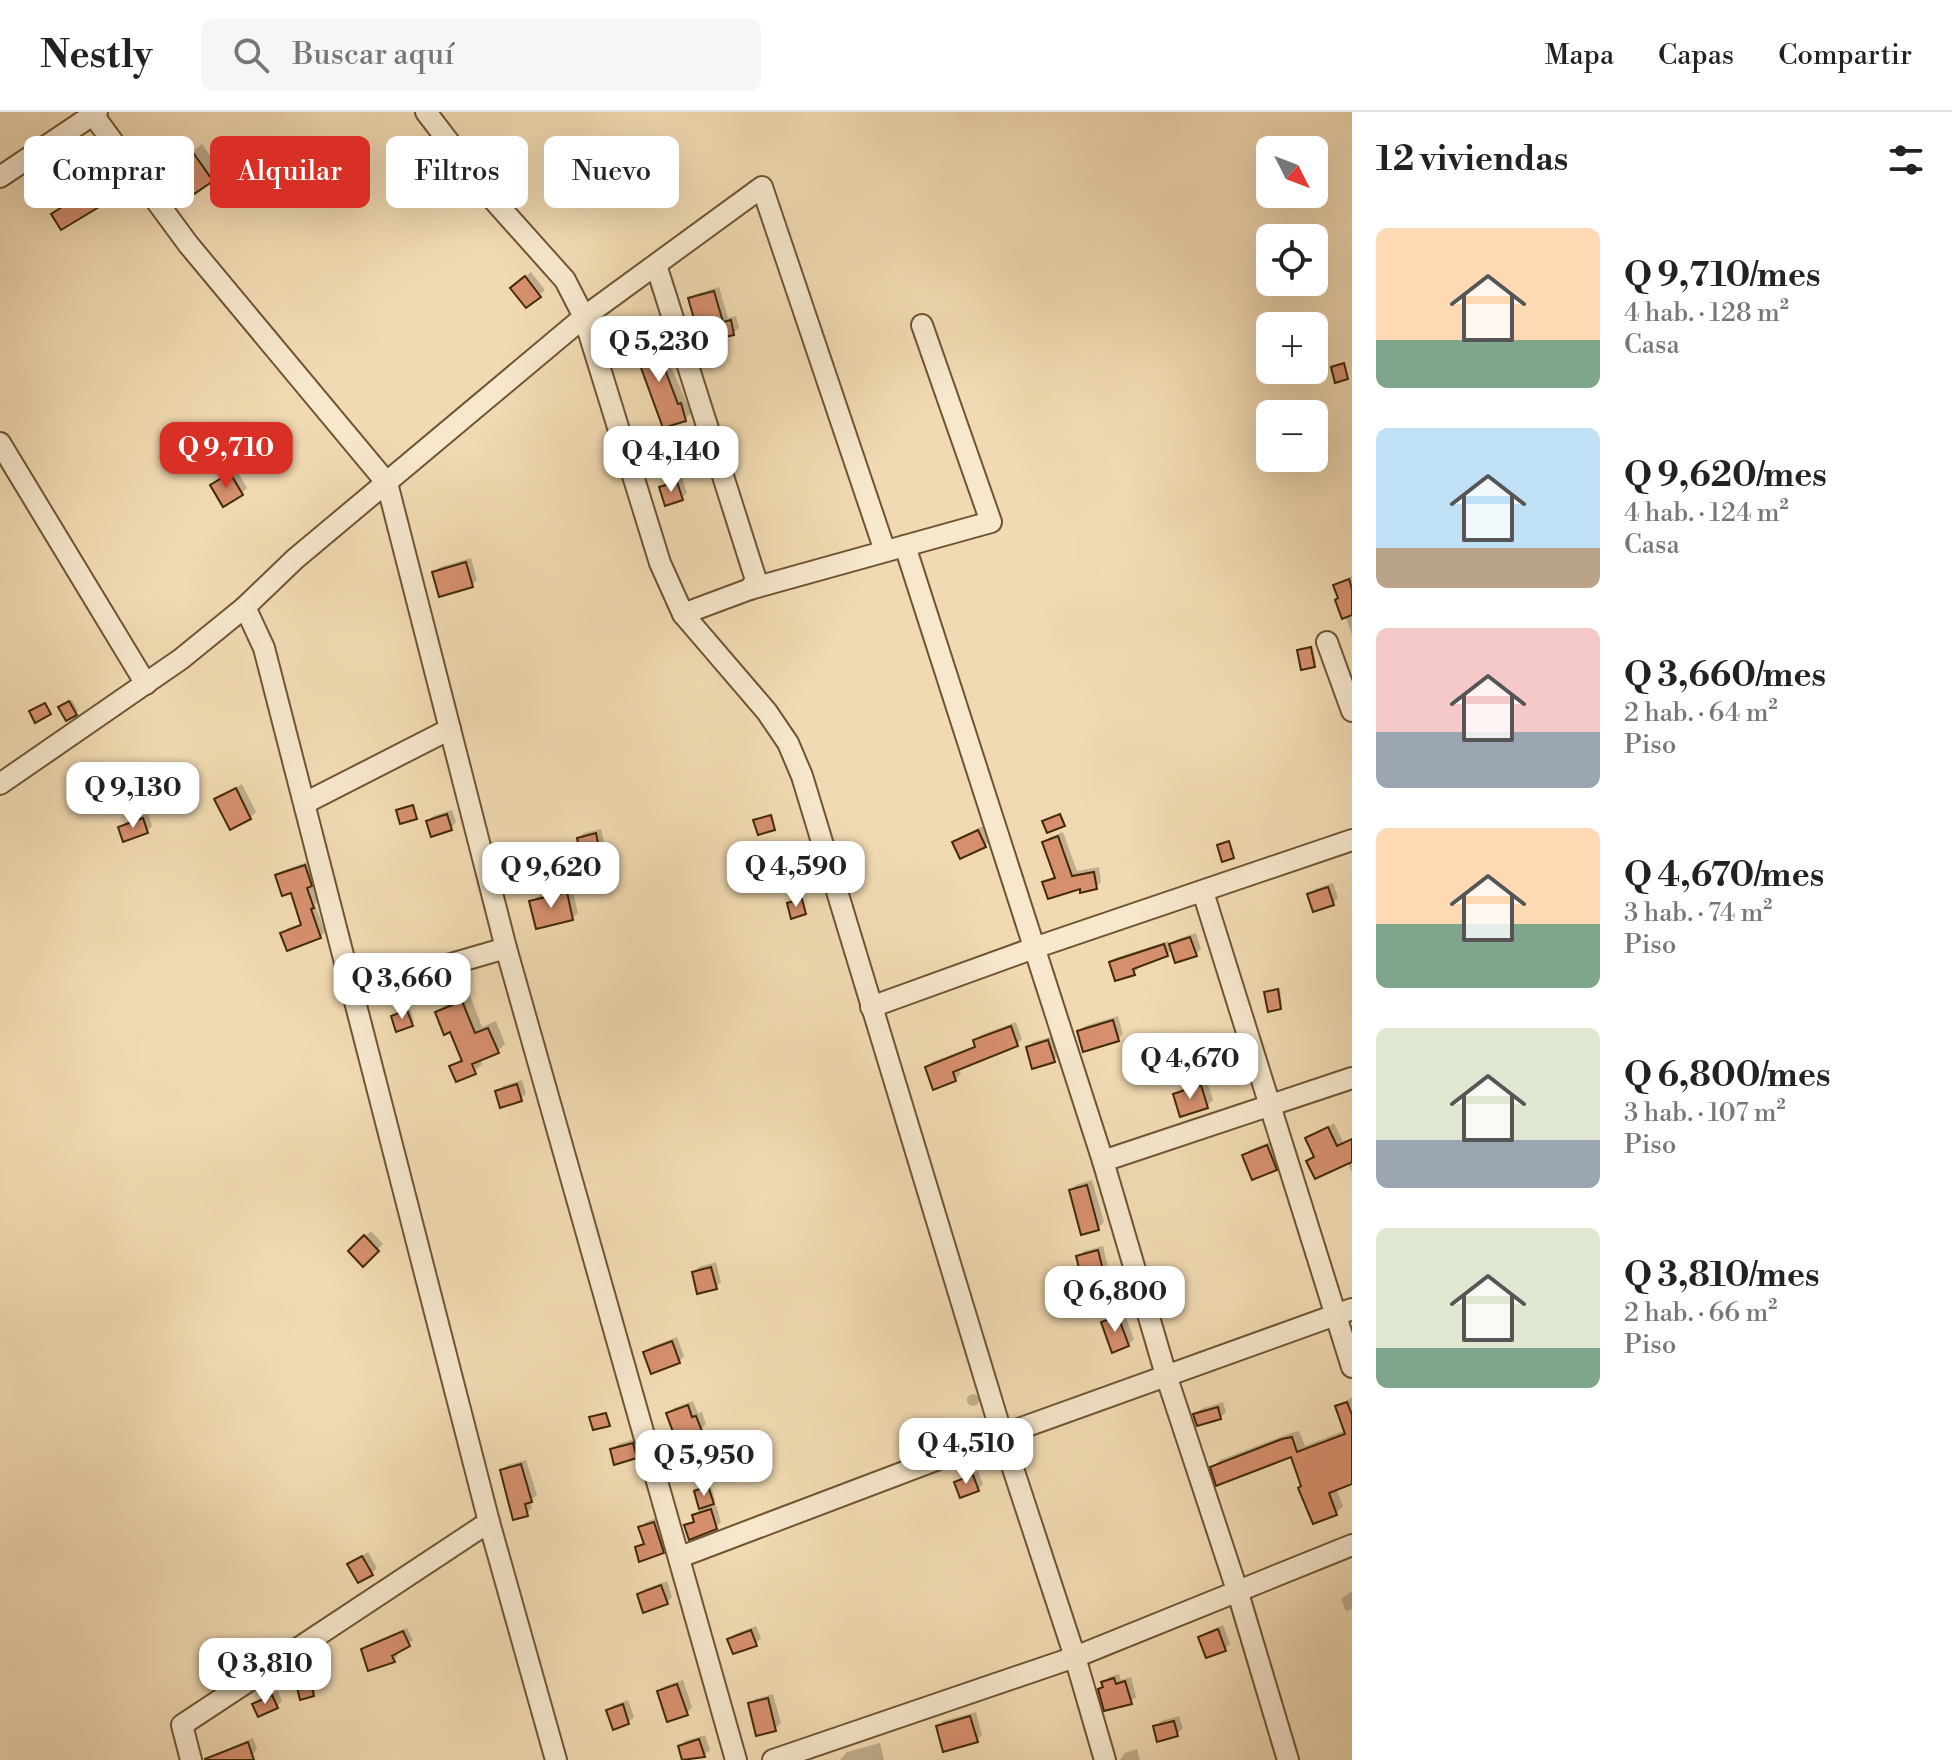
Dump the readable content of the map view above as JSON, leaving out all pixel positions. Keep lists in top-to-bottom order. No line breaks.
{"north":"bottom right","page":{"header":"Nestly","search":"Buscar aquí","nav":["Mapa","Capas","Compartir"],"heading":"12 viviendas","map_buttons":["+","−"],"chip":["Comprar","Alquilar","Filtros","Nuevo"],"list":[{"name":"Q 9,710/mes","note":"4 hab. · 128 m² · Casa"},{"name":"Q 9,620/mes","note":"4 hab. · 124 m² · Casa"},{"name":"Q 3,660/mes","note":"2 hab. · 64 m² · Piso"},{"name":"Q 4,670/mes","note":"3 hab. · 74 m² · Piso"},{"name":"Q 6,800/mes","note":"3 hab. · 107 m² · Piso"},{"name":"Q 3,810/mes","note":"2 hab. · 66 m² · Piso"}],"price":["Q 5,230","Q 9,710","Q 4,140","Q 9,130","Q 4,590","Q 9,620","Q 3,660","Q 4,670","Q 6,800","Q 4,510","Q 5,950","Q 3,810"]}}
